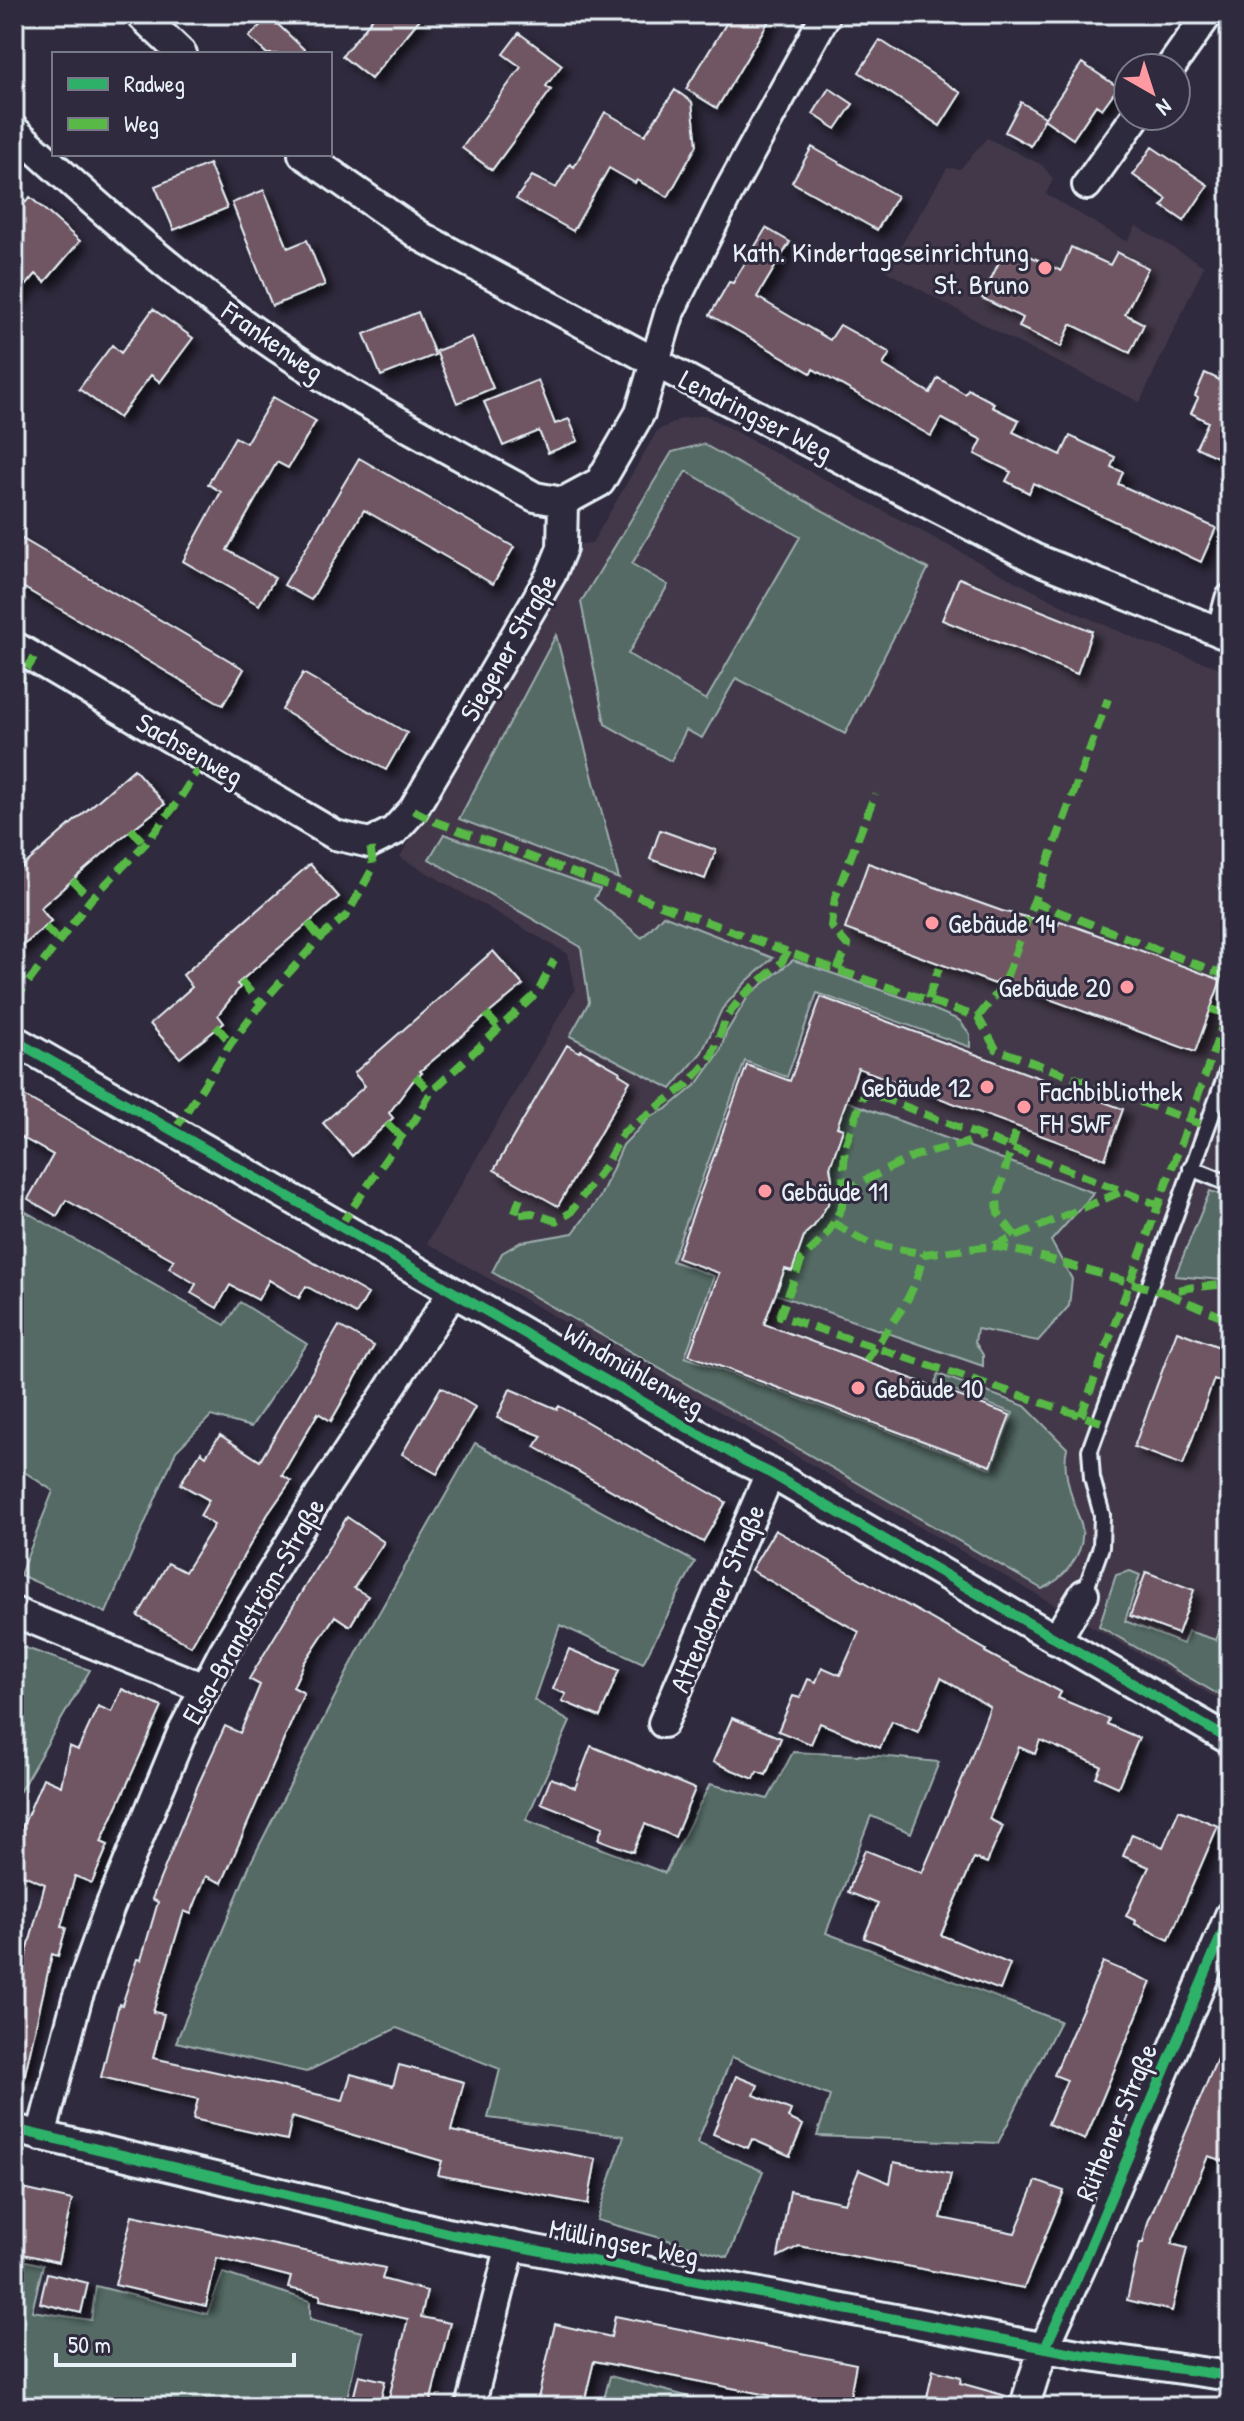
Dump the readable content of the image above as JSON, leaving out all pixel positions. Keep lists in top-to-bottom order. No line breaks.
{"streets":{"street":["Frankenweg","Lendringser Weg","Siegener Straße","Sachsenweg","Windmühlenweg","Attendorner Straße","Elsa-Brandström-Straße","Rüthener Straße","Müllingser Weg"]},"crossings":[["Frankenweg","Siegener Straße"],["Siegener Straße","Sachsenweg"],["Windmühlenweg","Attendorner Straße"],["Windmühlenweg","Elsa-Brandström-Straße"],["Elsa-Brandström-Straße","Müllingser Weg"],["Rüthener Straße","Müllingser Weg"]],"places":["Kath. Kindertageseinrichtung St. Bruno","Gebäude 14","Gebäude 20","Gebäude 12","Fachbibliothek FH SWF","Gebäude 11","Gebäude 10"],"legend":["Radweg","Weg"],"scale_bar":"50 m","north":"bottom right"}
